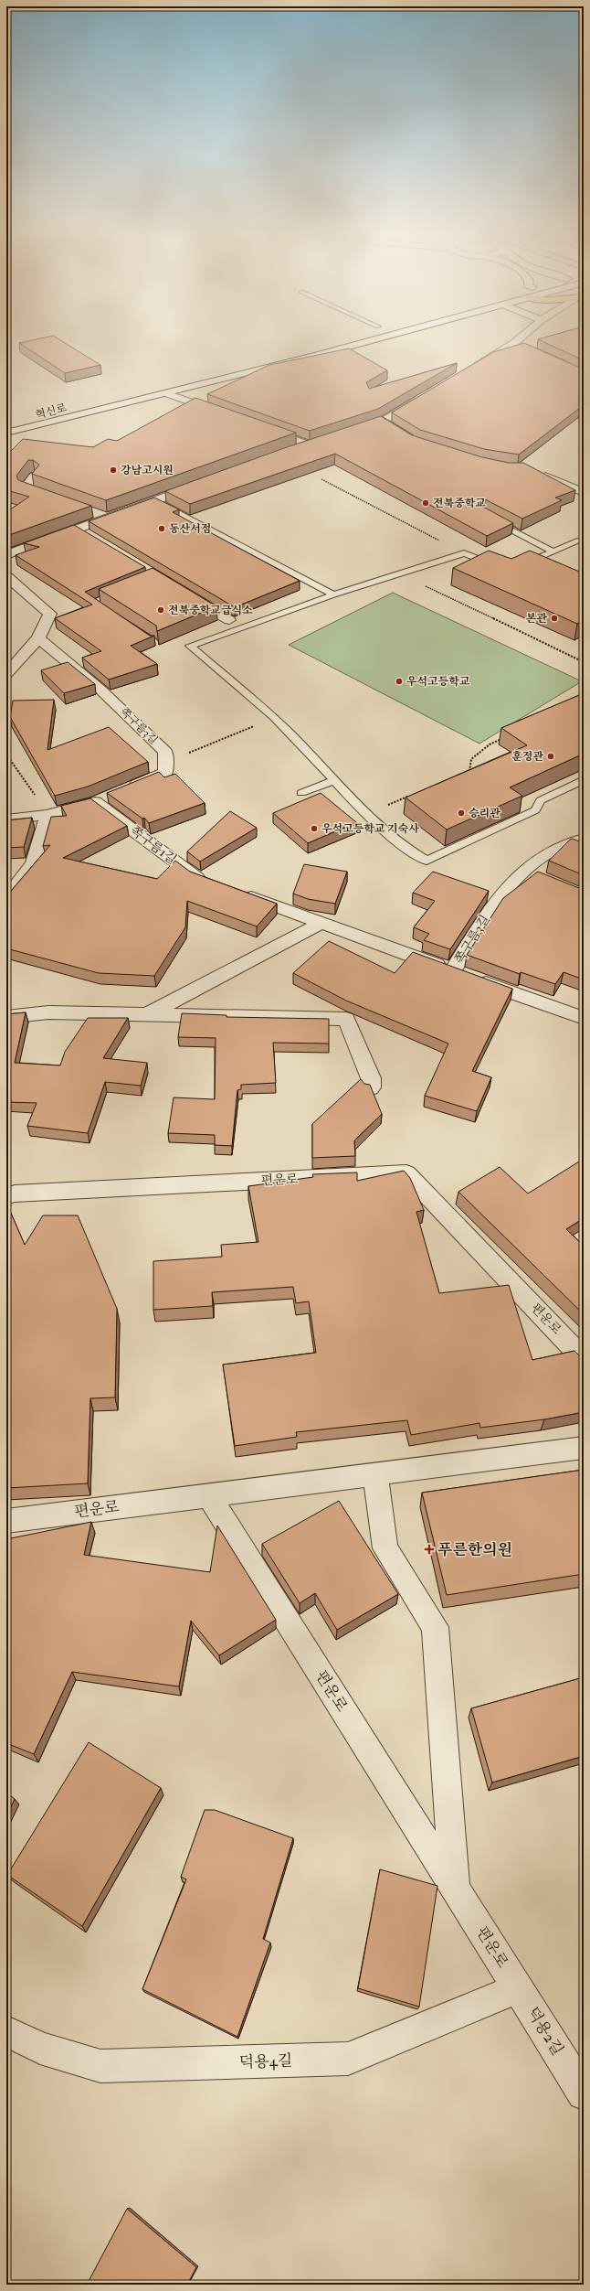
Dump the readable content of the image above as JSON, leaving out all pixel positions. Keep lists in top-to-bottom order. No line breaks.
{"streets":{"street":["혁신로","쪽구름3길","쪽구름1길","편운로","덕용2길","덕용4길"]},"crossings":[["편운로","덕용2길"],["편운로","덕용4길"],["덕용2길","덕용4길"]],"places":{"other":["강남고시원","전북중학교","동산서점","전북중학교급식소","본관","우석고등학교","훈정관","승리관","우석고등학교 기숙사"],"health":["푸른한의원"]}}
